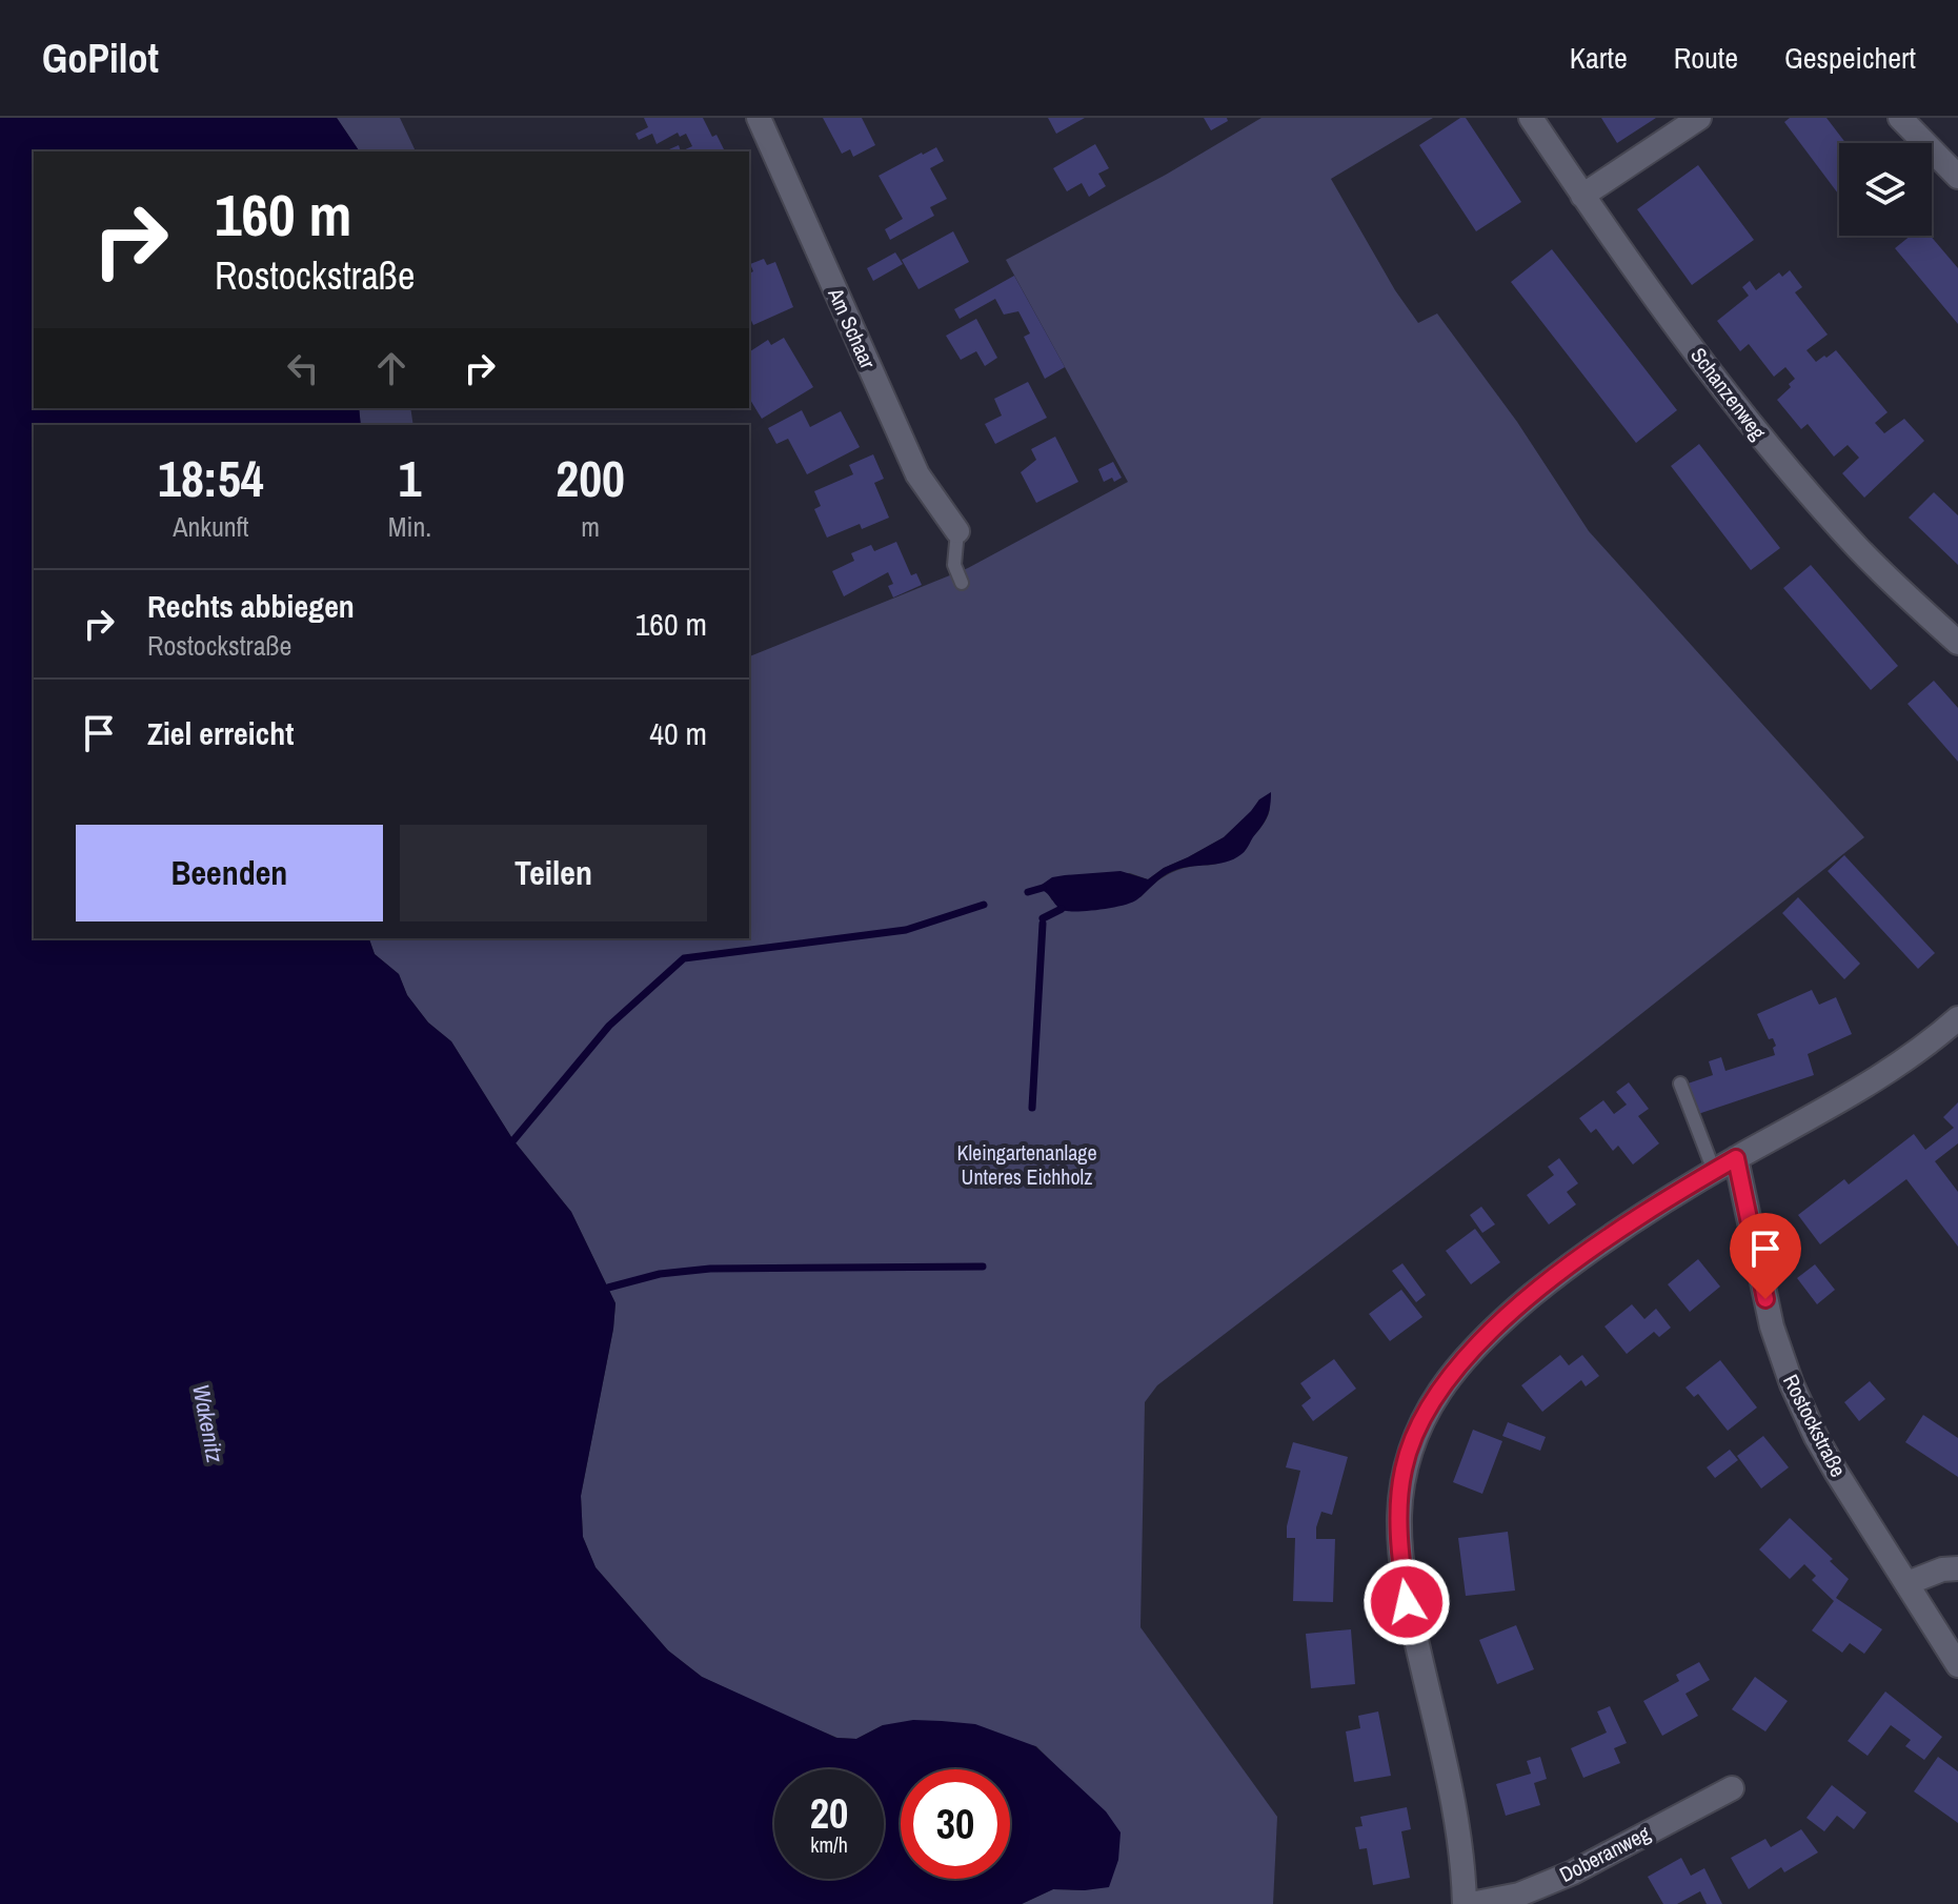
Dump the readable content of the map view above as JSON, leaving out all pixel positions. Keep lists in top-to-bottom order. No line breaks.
{"streets":{"street":["Am Schaar","Schanzenweg","Rostockstraße","Doberanweg"]},"water":["Wakenitz"],"parks":["Kleingartenanlage Unteres Eichholz"],"page":{"header":"GoPilot","nav":["Karte","Route","Gespeichert"],"turn":["160 m","Rostockstraße"],"eta":["18:54","Ankunft","1","Min.","200","m"],"list":[{"name":"Rechts abbiegen","note":"Rostockstraße","value":"160 m"},{"name":"Ziel erreicht","value":"40 m"}],"buttons":["Beenden","Teilen"],"speed":"20 km/h","limit":"30"}}
